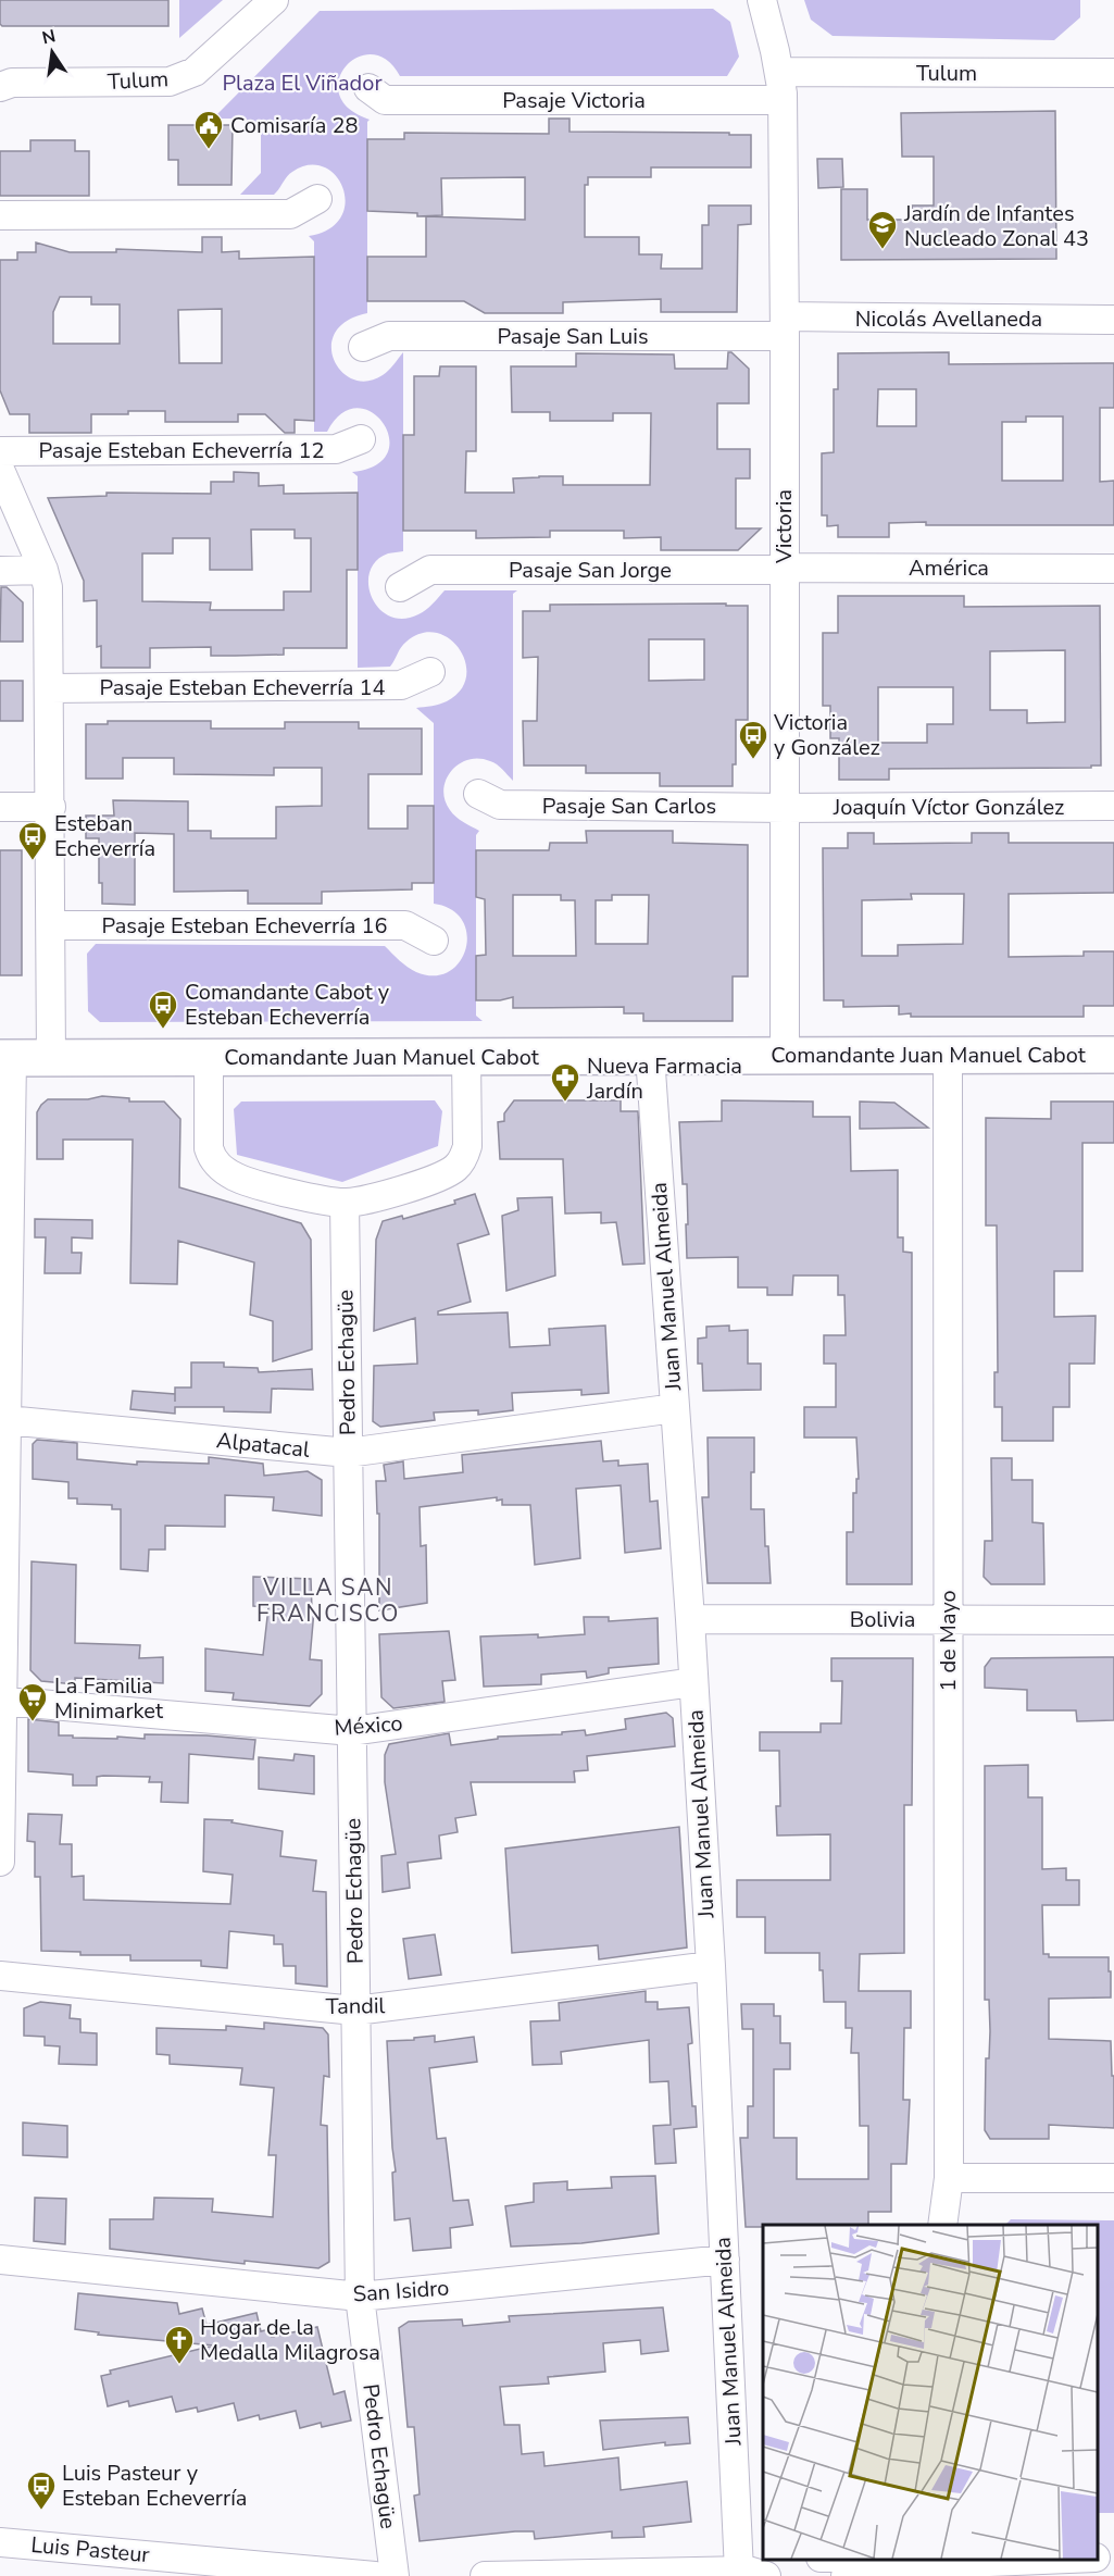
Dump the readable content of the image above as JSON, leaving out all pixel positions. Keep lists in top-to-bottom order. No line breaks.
{"streets":{"main road":["Comandante Juan Manuel Cabot"],"street":["Tulum","Pasaje Victoria","Nicolás Avellaneda","Pasaje San Luis","Pasaje Esteban Echeverría 12","Victoria","América","Pasaje San Jorge","Pasaje Esteban Echeverría 14","Pasaje San Carlos","Joaquín Víctor González","Pasaje Esteban Echeverría 16","Juan Manuel Almeida","Pedro Echagüe","Alpatacal","Bolivia","1 de Mayo","México","Tandil","San Isidro","Luis Pasteur"]},"crossings":[["Tulum","Victoria"],["Pasaje Victoria","Victoria"],["Nicolás Avellaneda","Pasaje San Luis"],["Nicolás Avellaneda","Victoria"],["Pasaje San Luis","Victoria"],["Victoria","América"],["Victoria","Pasaje San Jorge"],["Victoria","Pasaje San Carlos"],["Victoria","Joaquín Víctor González"],["Victoria","Comandante Juan Manuel Cabot"],["América","Pasaje San Jorge"],["Pasaje San Carlos","Joaquín Víctor González"],["Comandante Juan Manuel Cabot","Juan Manuel Almeida"],["Comandante Juan Manuel Cabot","1 de Mayo"],["Juan Manuel Almeida","Alpatacal"],["Juan Manuel Almeida","Bolivia"],["Juan Manuel Almeida","México"],["Juan Manuel Almeida","Tandil"],["Juan Manuel Almeida","San Isidro"],["Pedro Echagüe","Alpatacal"],["Pedro Echagüe","México"],["Pedro Echagüe","Tandil"],["Pedro Echagüe","San Isidro"],["Bolivia","1 de Mayo"]],"districts":["VILLA SAN FRANCISCO"],"parks":["Plaza El Viñador"],"places":{"public building":["Comisaría 28"],"school or university":["Jardín de Infantes Nucleado Zonal 43"],"bus stop":["Victoria y González","Esteban Echeverría","Comandante Cabot y Esteban Echeverría","Luis Pasteur y Esteban Echeverría"],"pharmacy":["Nueva Farmacia Jardín"],"supermarket":["La Familia Minimarket"],"church":["Hogar de la Medalla Milagrosa"]},"north":"top"}
